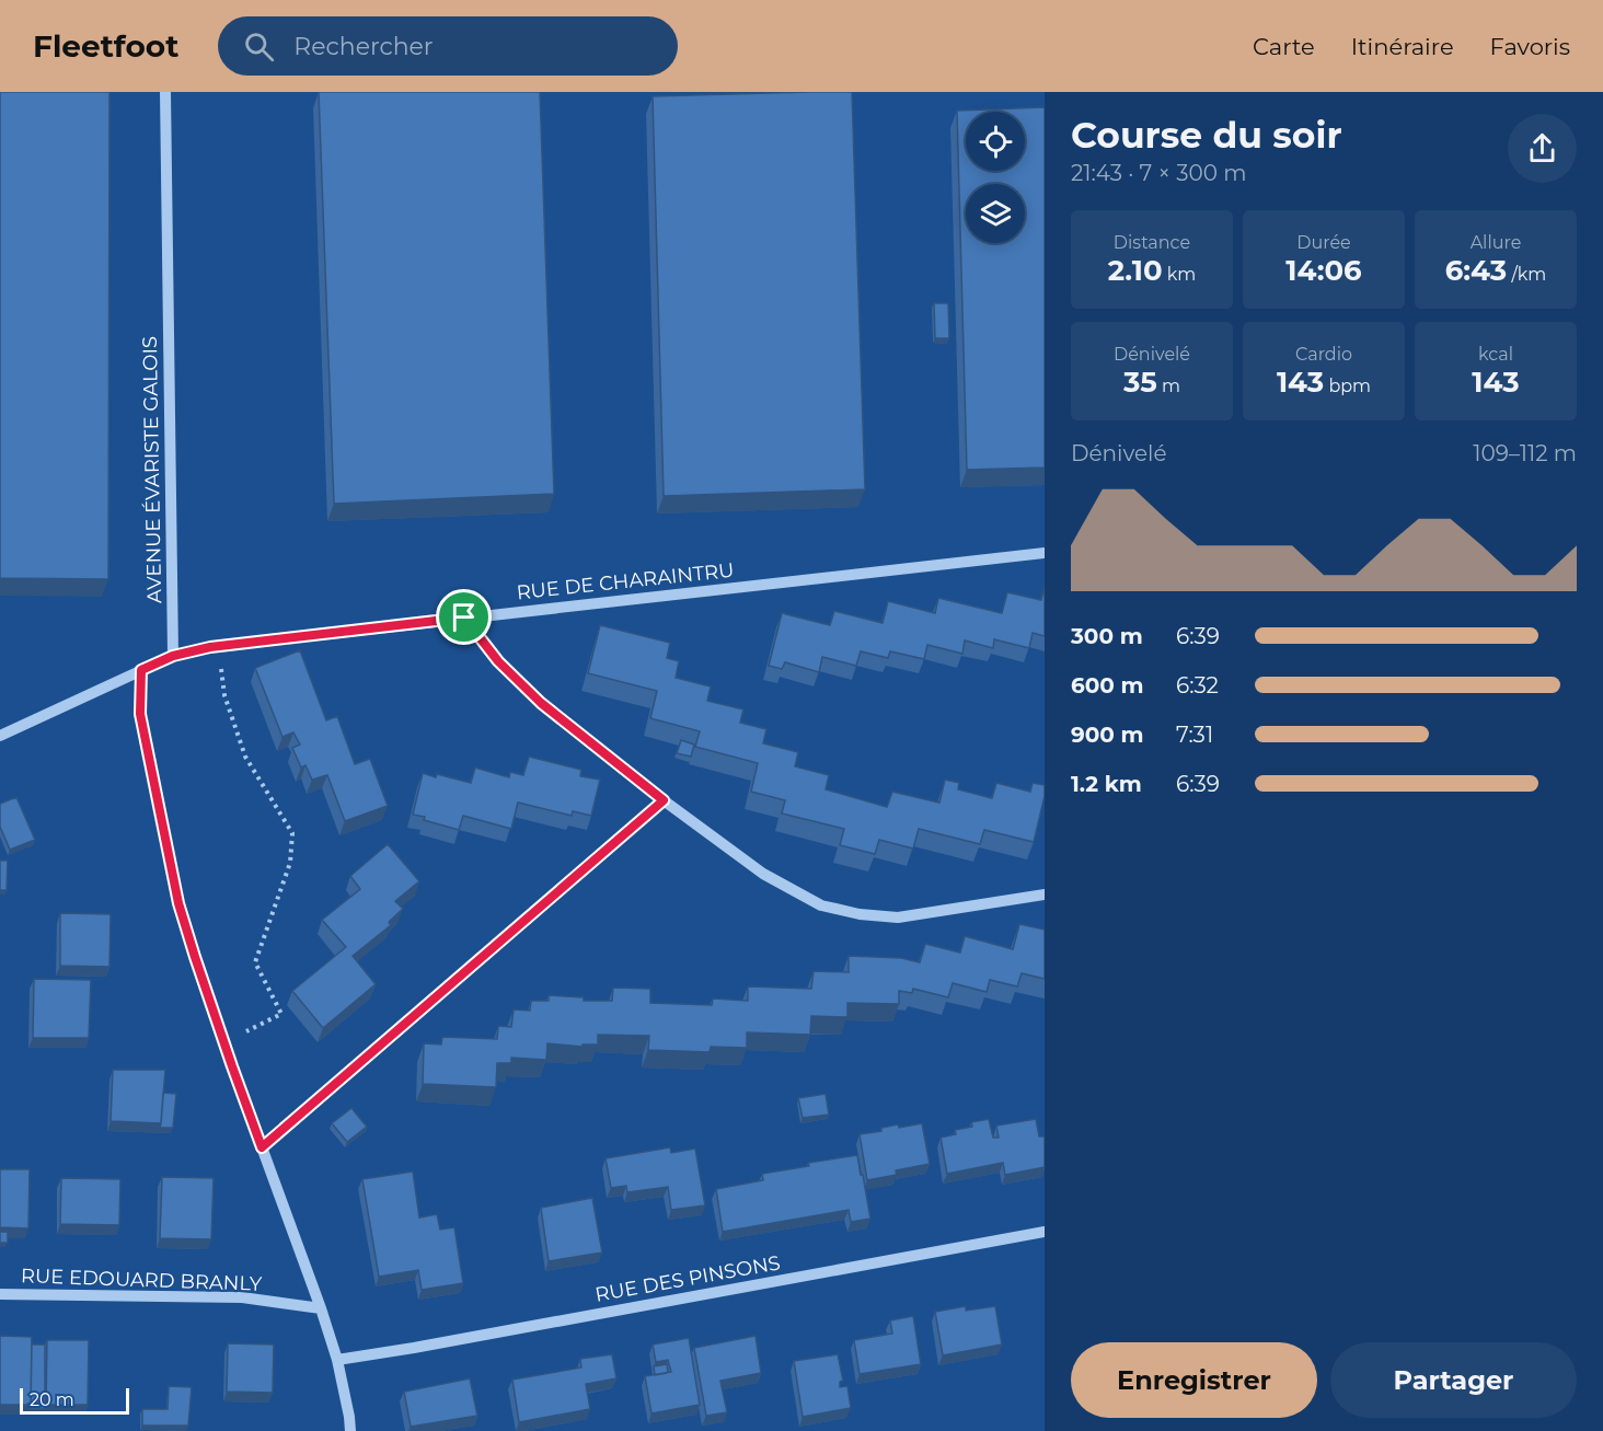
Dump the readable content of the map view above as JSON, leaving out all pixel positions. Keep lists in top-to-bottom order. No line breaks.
{"streets":{"street":["AVENUE ÉVARISTE GALOIS","RUE DE CHARAINTRU","RUE DES PINSONS","RUE EDOUARD BRANLY"]},"crossings":[["AVENUE ÉVARISTE GALOIS","RUE DE CHARAINTRU"]],"scale_bar":"20 m","page":{"header":"Fleetfoot","search":"Rechercher","nav":["Carte","Itinéraire","Favoris"],"heading":["Course du soir","21:43 · 7 × 300 m"],"stats":[["Distance","2.10 km"],["Durée","14:06"],["Allure","6:43 /km"],["Dénivelé","35 m"],["Cardio","143 bpm"],["kcal","143"]],"chart":["Dénivelé","109–112 m"],"list":[{"name":"300 m","note":"6:39"},{"name":"600 m","note":"6:32"},{"name":"900 m","note":"7:31"},{"name":"1.2 km","note":"6:39"}],"buttons":["Enregistrer","Partager"],"scale":"20 m"}}
